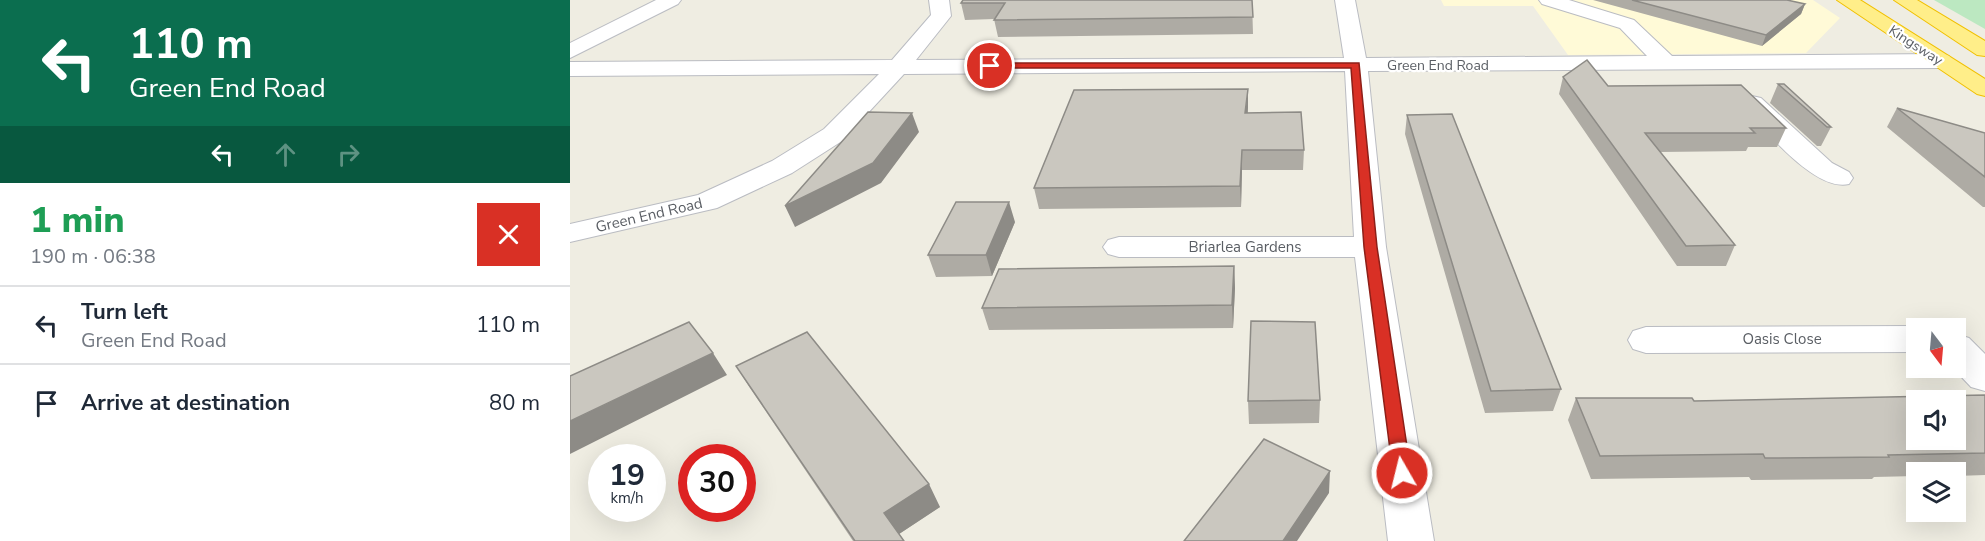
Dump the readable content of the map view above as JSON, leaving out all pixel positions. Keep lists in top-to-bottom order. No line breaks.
{"streets":{"highway":["Kingsway"],"street":["Green End Road","Briarlea Gardens","Oasis Close"]},"crossings":[["Kingsway","Green End Road"]],"north":"bottom","page":{"turn":["110 m","Green End Road"],"heading":["1 min","190 m · 06:38"],"list":[{"name":"Turn left","note":"Green End Road","value":"110 m"},{"name":"Arrive at destination","value":"80 m"}],"speed":"19 km/h","limit":"30"}}
